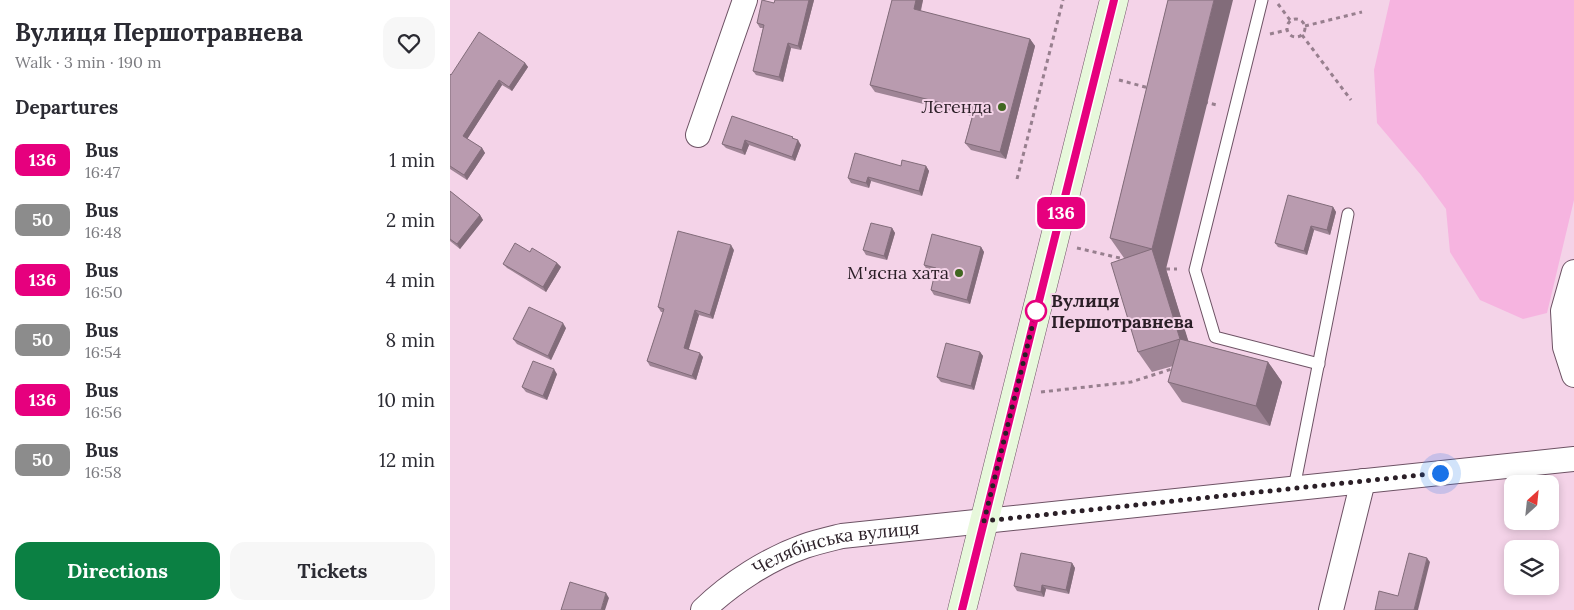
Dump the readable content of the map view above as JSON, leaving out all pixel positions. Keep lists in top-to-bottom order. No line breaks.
{"streets":{"street":["Челябінська вулиця"]},"places":["Легенда","М'ясна хата","Вулиця Першотравнева"],"lines":["bus line 136"],"north":"top right","page":{"heading":[["Вулиця Першотравнева","Walk · 3 min · 190 m"],"Departures"],"on_map":"136","list":[{"mark":"136","name":"Bus","note":"16:47","value":"1 min"},{"mark":"50","name":"Bus","note":"16:48","value":"2 min"},{"mark":"136","name":"Bus","note":"16:50","value":"4 min"},{"mark":"50","name":"Bus","note":"16:54","value":"8 min"},{"mark":"136","name":"Bus","note":"16:56","value":"10 min"},{"mark":"50","name":"Bus","note":"16:58","value":"12 min"}],"buttons":["Directions","Tickets"]}}
